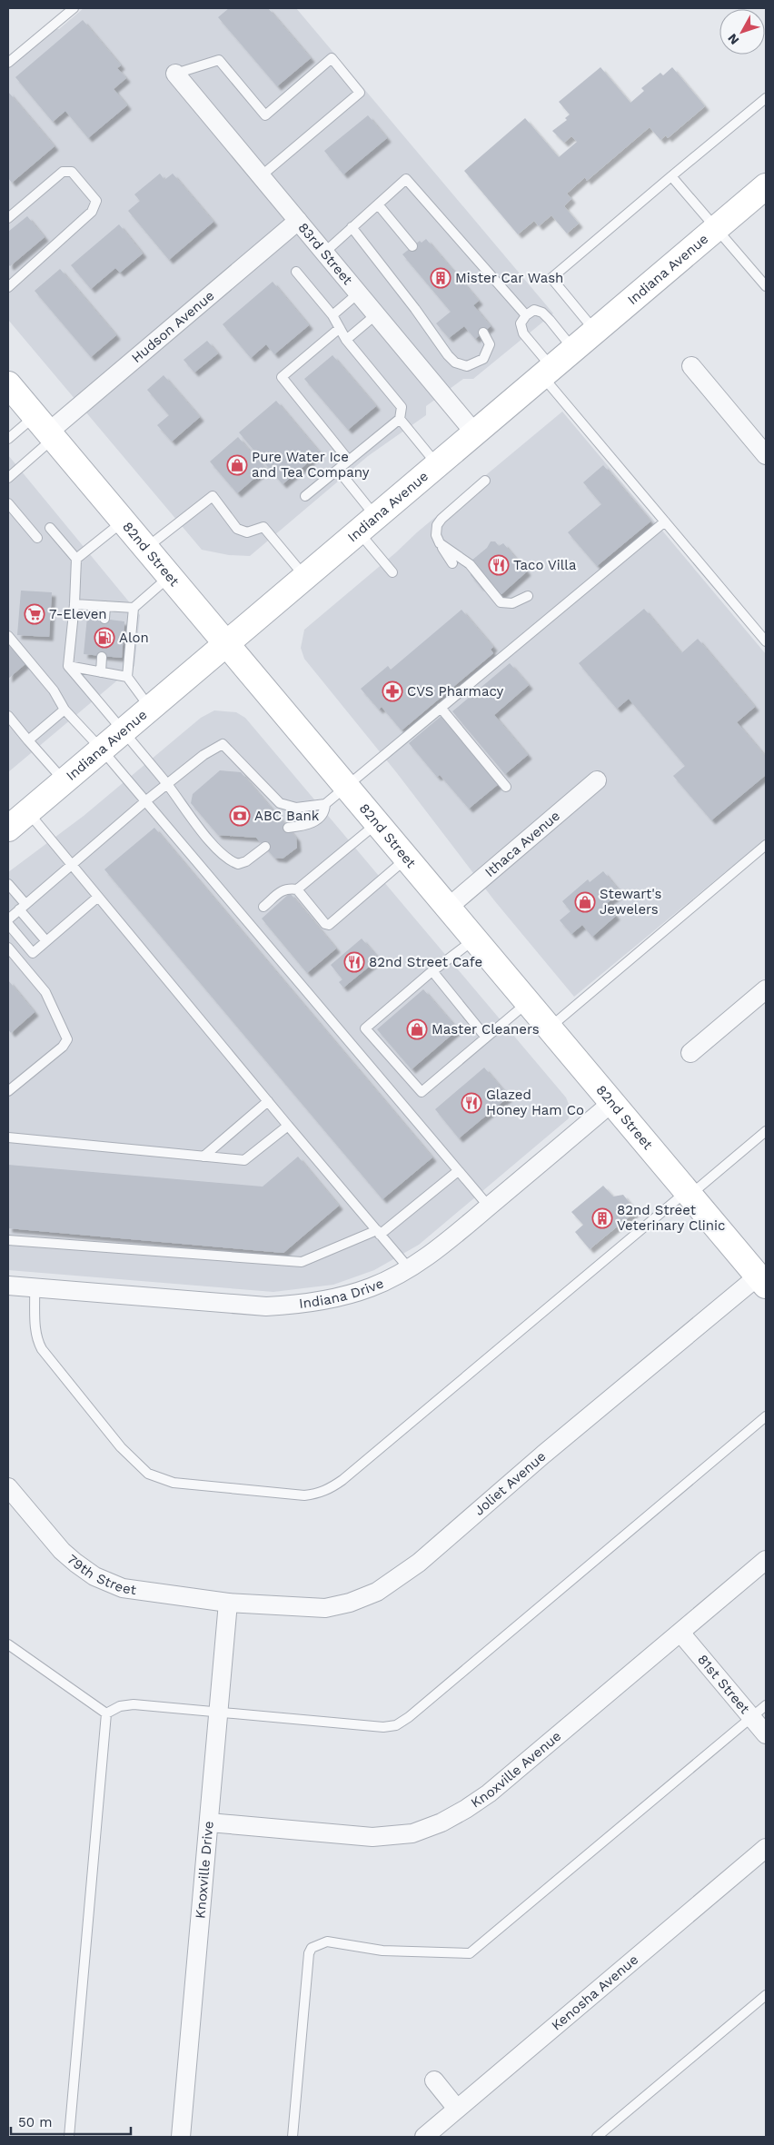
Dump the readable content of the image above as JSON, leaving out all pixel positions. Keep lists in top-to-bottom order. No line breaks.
{"streets":{"main road":["Indiana Avenue","82nd Street"],"street":["83rd Street","Hudson Avenue","Ithaca Avenue","Indiana Drive","Joliet Avenue","79th Street","81st Street","Knoxville Avenue","Knoxville Drive","Kenosha Avenue"]},"crossings":[["83rd Street","Indiana Avenue"],["83rd Street","Hudson Avenue"],["Indiana Avenue","82nd Street"],["Hudson Avenue","82nd Street"],["82nd Street","Ithaca Avenue"],["82nd Street","Indiana Drive"],["82nd Street","Joliet Avenue"],["Joliet Avenue","79th Street"],["Joliet Avenue","Knoxville Drive"],["79th Street","Knoxville Drive"],["81st Street","Knoxville Avenue"],["Knoxville Avenue","Knoxville Drive"]],"places":{"building":["Mister Car Wash","82nd Street Veterinary Clinic"],"shop":["Pure Water Ice and Tea Company","Stewart's Jewelers","Master Cleaners"],"restaurant":["Taco Villa","82nd Street Cafe","Glazed Honey Ham Co"],"supermarket":["7-Eleven"],"fuel station":["Alon"],"pharmacy":["CVS Pharmacy"],"bank":["ABC Bank"]},"scale_bar":"50 m","north":"bottom left"}
